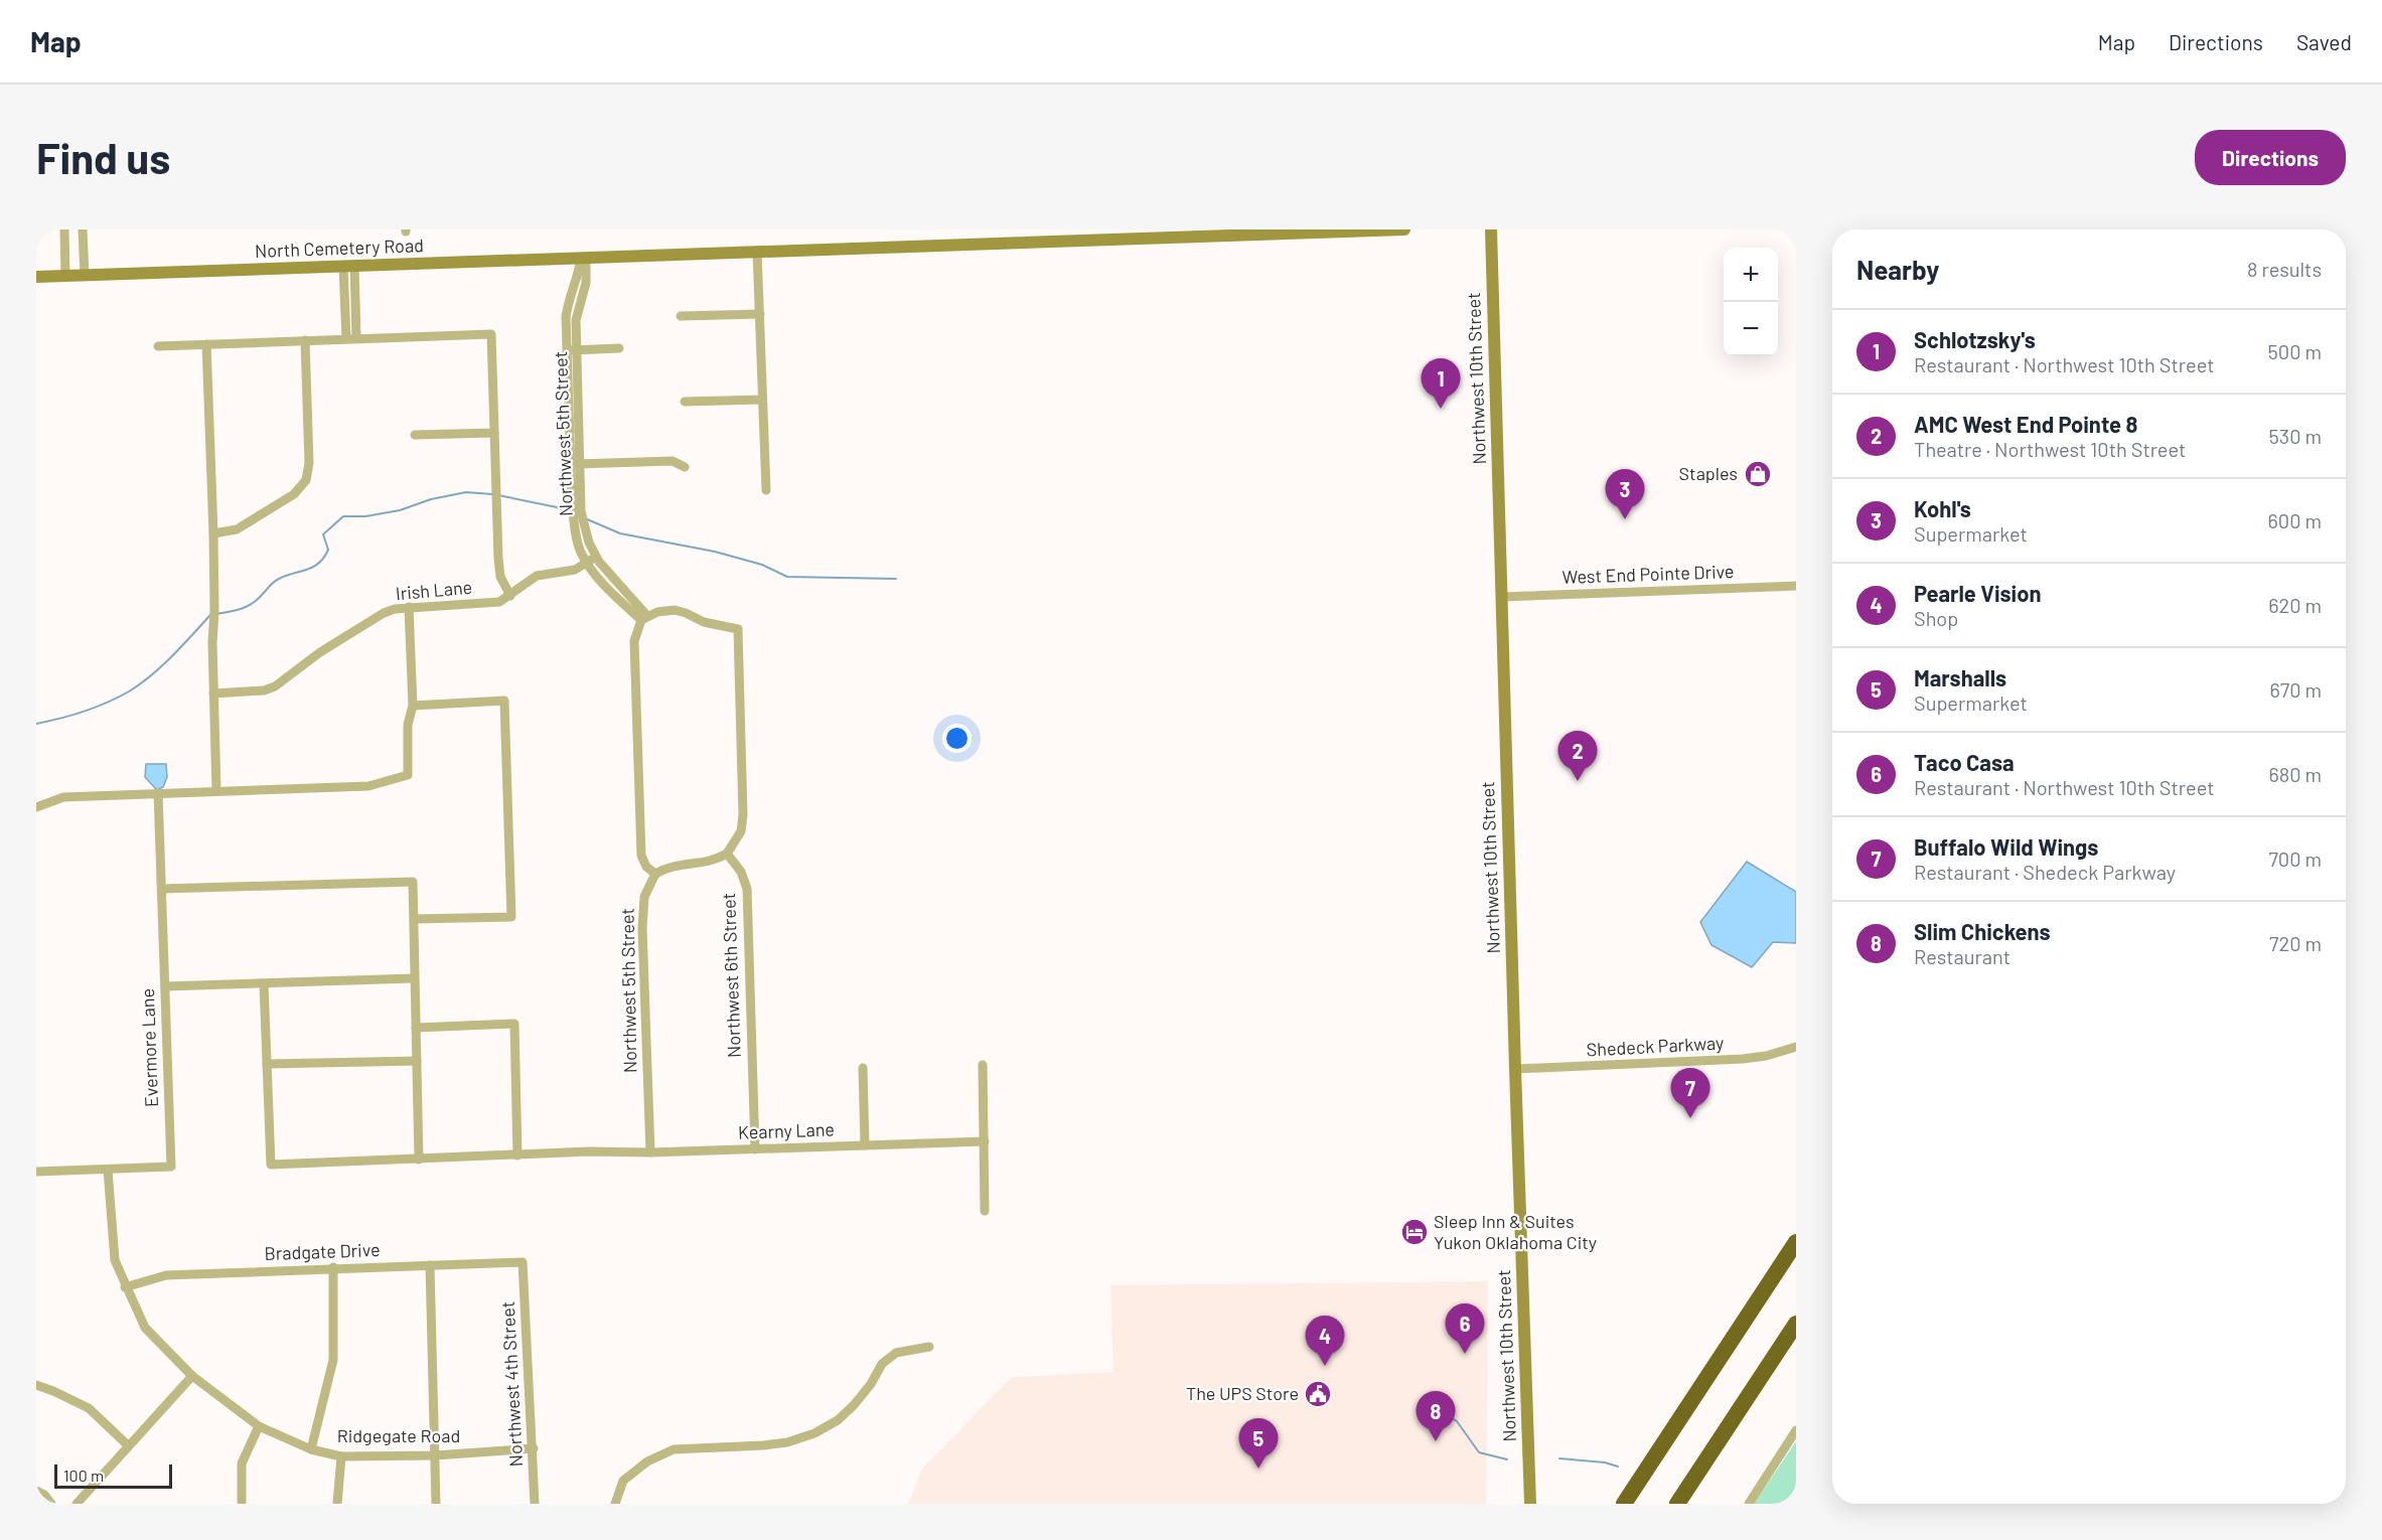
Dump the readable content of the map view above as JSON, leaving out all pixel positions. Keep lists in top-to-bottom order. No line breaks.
{"streets":{"street":["North Cemetery Road","Northwest 10th Street","Northwest 5th Street","West End Pointe Drive","Irish Lane","Northwest 6th Street","Shedeck Parkway","Evermore Lane","Kearny Lane","Bradgate Drive","Northwest 4th Street","Ridgegate Road"]},"crossings":[["North Cemetery Road","Northwest 5th Street"],["Northwest 10th Street","West End Pointe Drive"],["Northwest 10th Street","Shedeck Parkway"],["Northwest 5th Street","Irish Lane"],["Northwest 5th Street","Kearny Lane"],["Northwest 6th Street","Kearny Lane"],["Evermore Lane","Ridgegate Road"],["Bradgate Drive","Northwest 4th Street"],["Bradgate Drive","Ridgegate Road"],["Northwest 4th Street","Ridgegate Road"]],"places":{"shop":["Staples"],"hotel":["Sleep Inn & Suites Yukon Oklahoma City"],"public building":["The UPS Store"]},"scale_bar":"100 m","page":{"header":"Map","nav":["Map","Directions","Saved"],"buttons":"Directions","title":"Find us","heading":["Nearby","8 results"],"map_buttons":["+","−"],"list":[{"mark":"1","name":"Schlotzsky's","note":"Restaurant · Northwest 10th Street","value":"500 m"},{"mark":"2","name":"AMC West End Pointe 8","note":"Theatre · Northwest 10th Street","value":"530 m"},{"mark":"3","name":"Kohl's","note":"Supermarket","value":"600 m"},{"mark":"4","name":"Pearle Vision","note":"Shop","value":"620 m"},{"mark":"5","name":"Marshalls","note":"Supermarket","value":"670 m"},{"mark":"6","name":"Taco Casa","note":"Restaurant · Northwest 10th Street","value":"680 m"},{"mark":"7","name":"Buffalo Wild Wings","note":"Restaurant · Shedeck Parkway","value":"700 m"},{"mark":"8","name":"Slim Chickens","note":"Restaurant","value":"720 m"}],"pins":["1","3","2","7","6","4","8","5"],"scale":"100 m"}}
